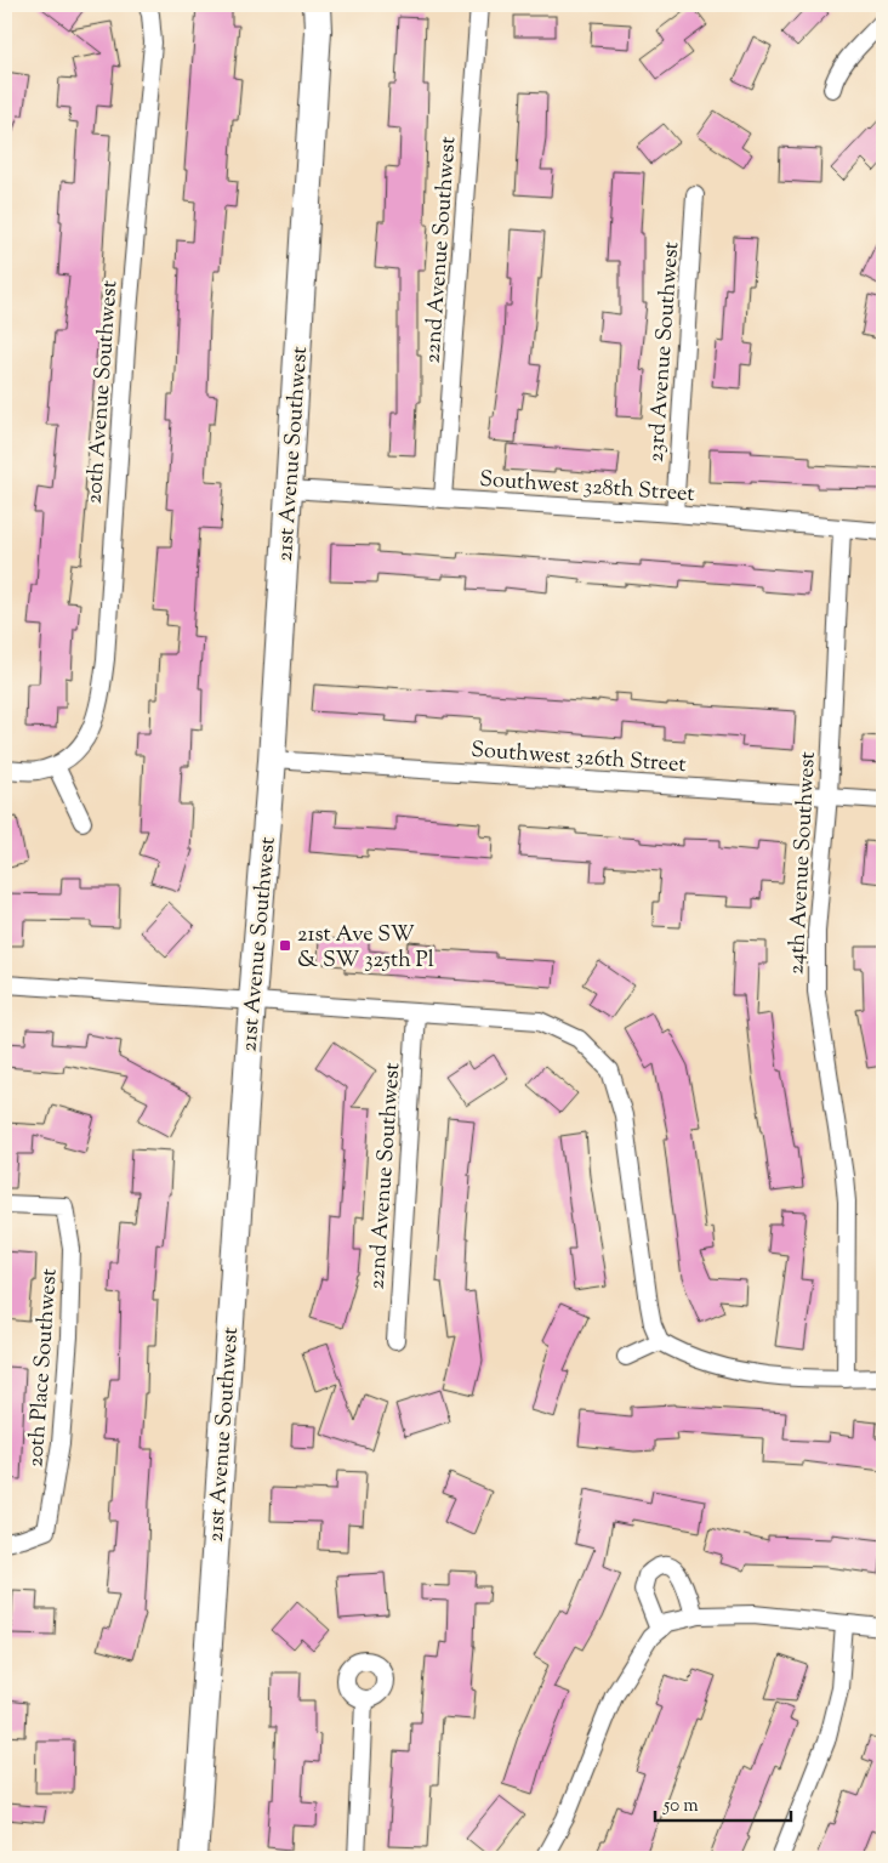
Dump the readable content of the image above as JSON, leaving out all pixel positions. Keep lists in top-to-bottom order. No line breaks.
{"streets":{"main road":["21st Avenue Southwest"],"street":["22nd Avenue Southwest","23rd Avenue Southwest","20th Avenue Southwest","Southwest 328th Street","Southwest 326th Street","24th Avenue Southwest","20th Place Southwest"]},"crossings":[["22nd Avenue Southwest","Southwest 328th Street"],["23rd Avenue Southwest","Southwest 328th Street"],["21st Avenue Southwest","Southwest 328th Street"],["21st Avenue Southwest","Southwest 326th Street"],["Southwest 328th Street","24th Avenue Southwest"],["Southwest 326th Street","24th Avenue Southwest"]],"places":{"transit":["21st Ave SW & SW 325th Pl"]},"scale_bar":"50 m"}
